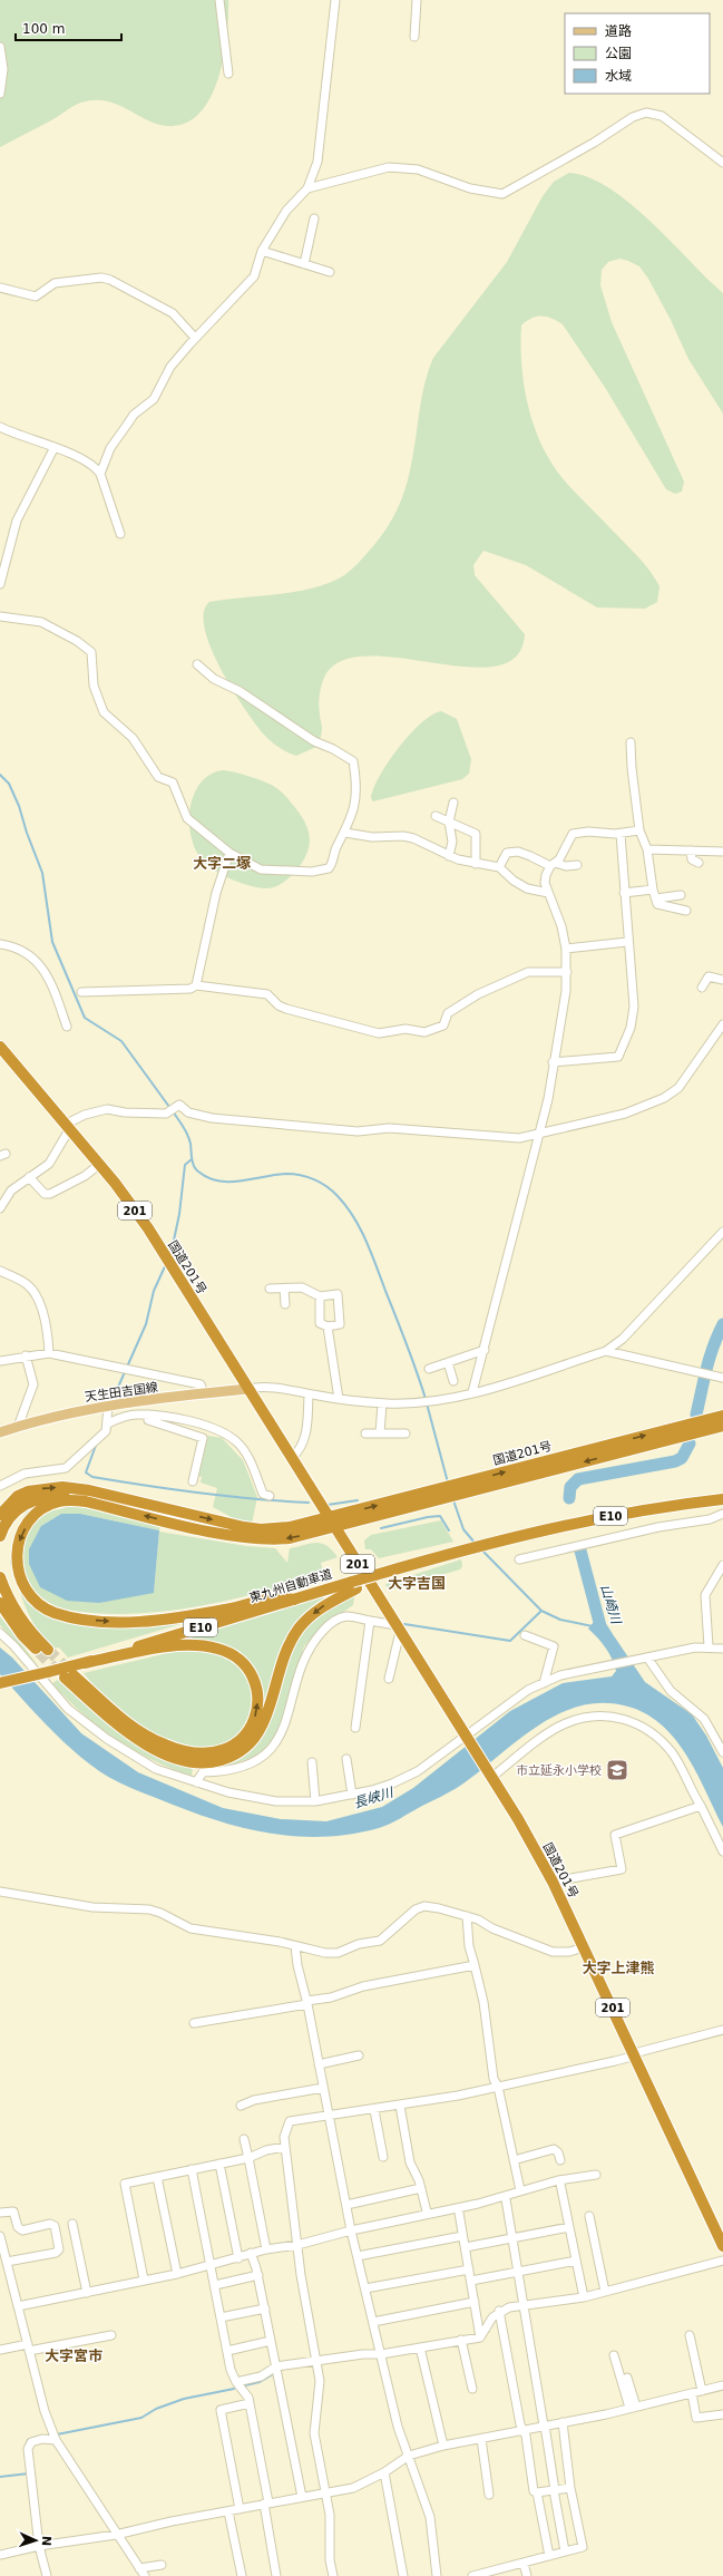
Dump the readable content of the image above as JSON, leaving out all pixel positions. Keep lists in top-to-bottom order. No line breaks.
{"streets":{"highway":["201","国道201号","E10","東九州自動車道"],"main road":["天生田吉国線"]},"crossings":[["国道201号","天生田吉国線"]],"districts":["大字二塚","大字吉国","大字上津熊","大字宮市"],"water":["山崎川","長峡川"],"places":{"school or university":["市立延永小学校"]},"legend":["道路","公園","水域"],"scale_bar":"100 m","north":"right"}
